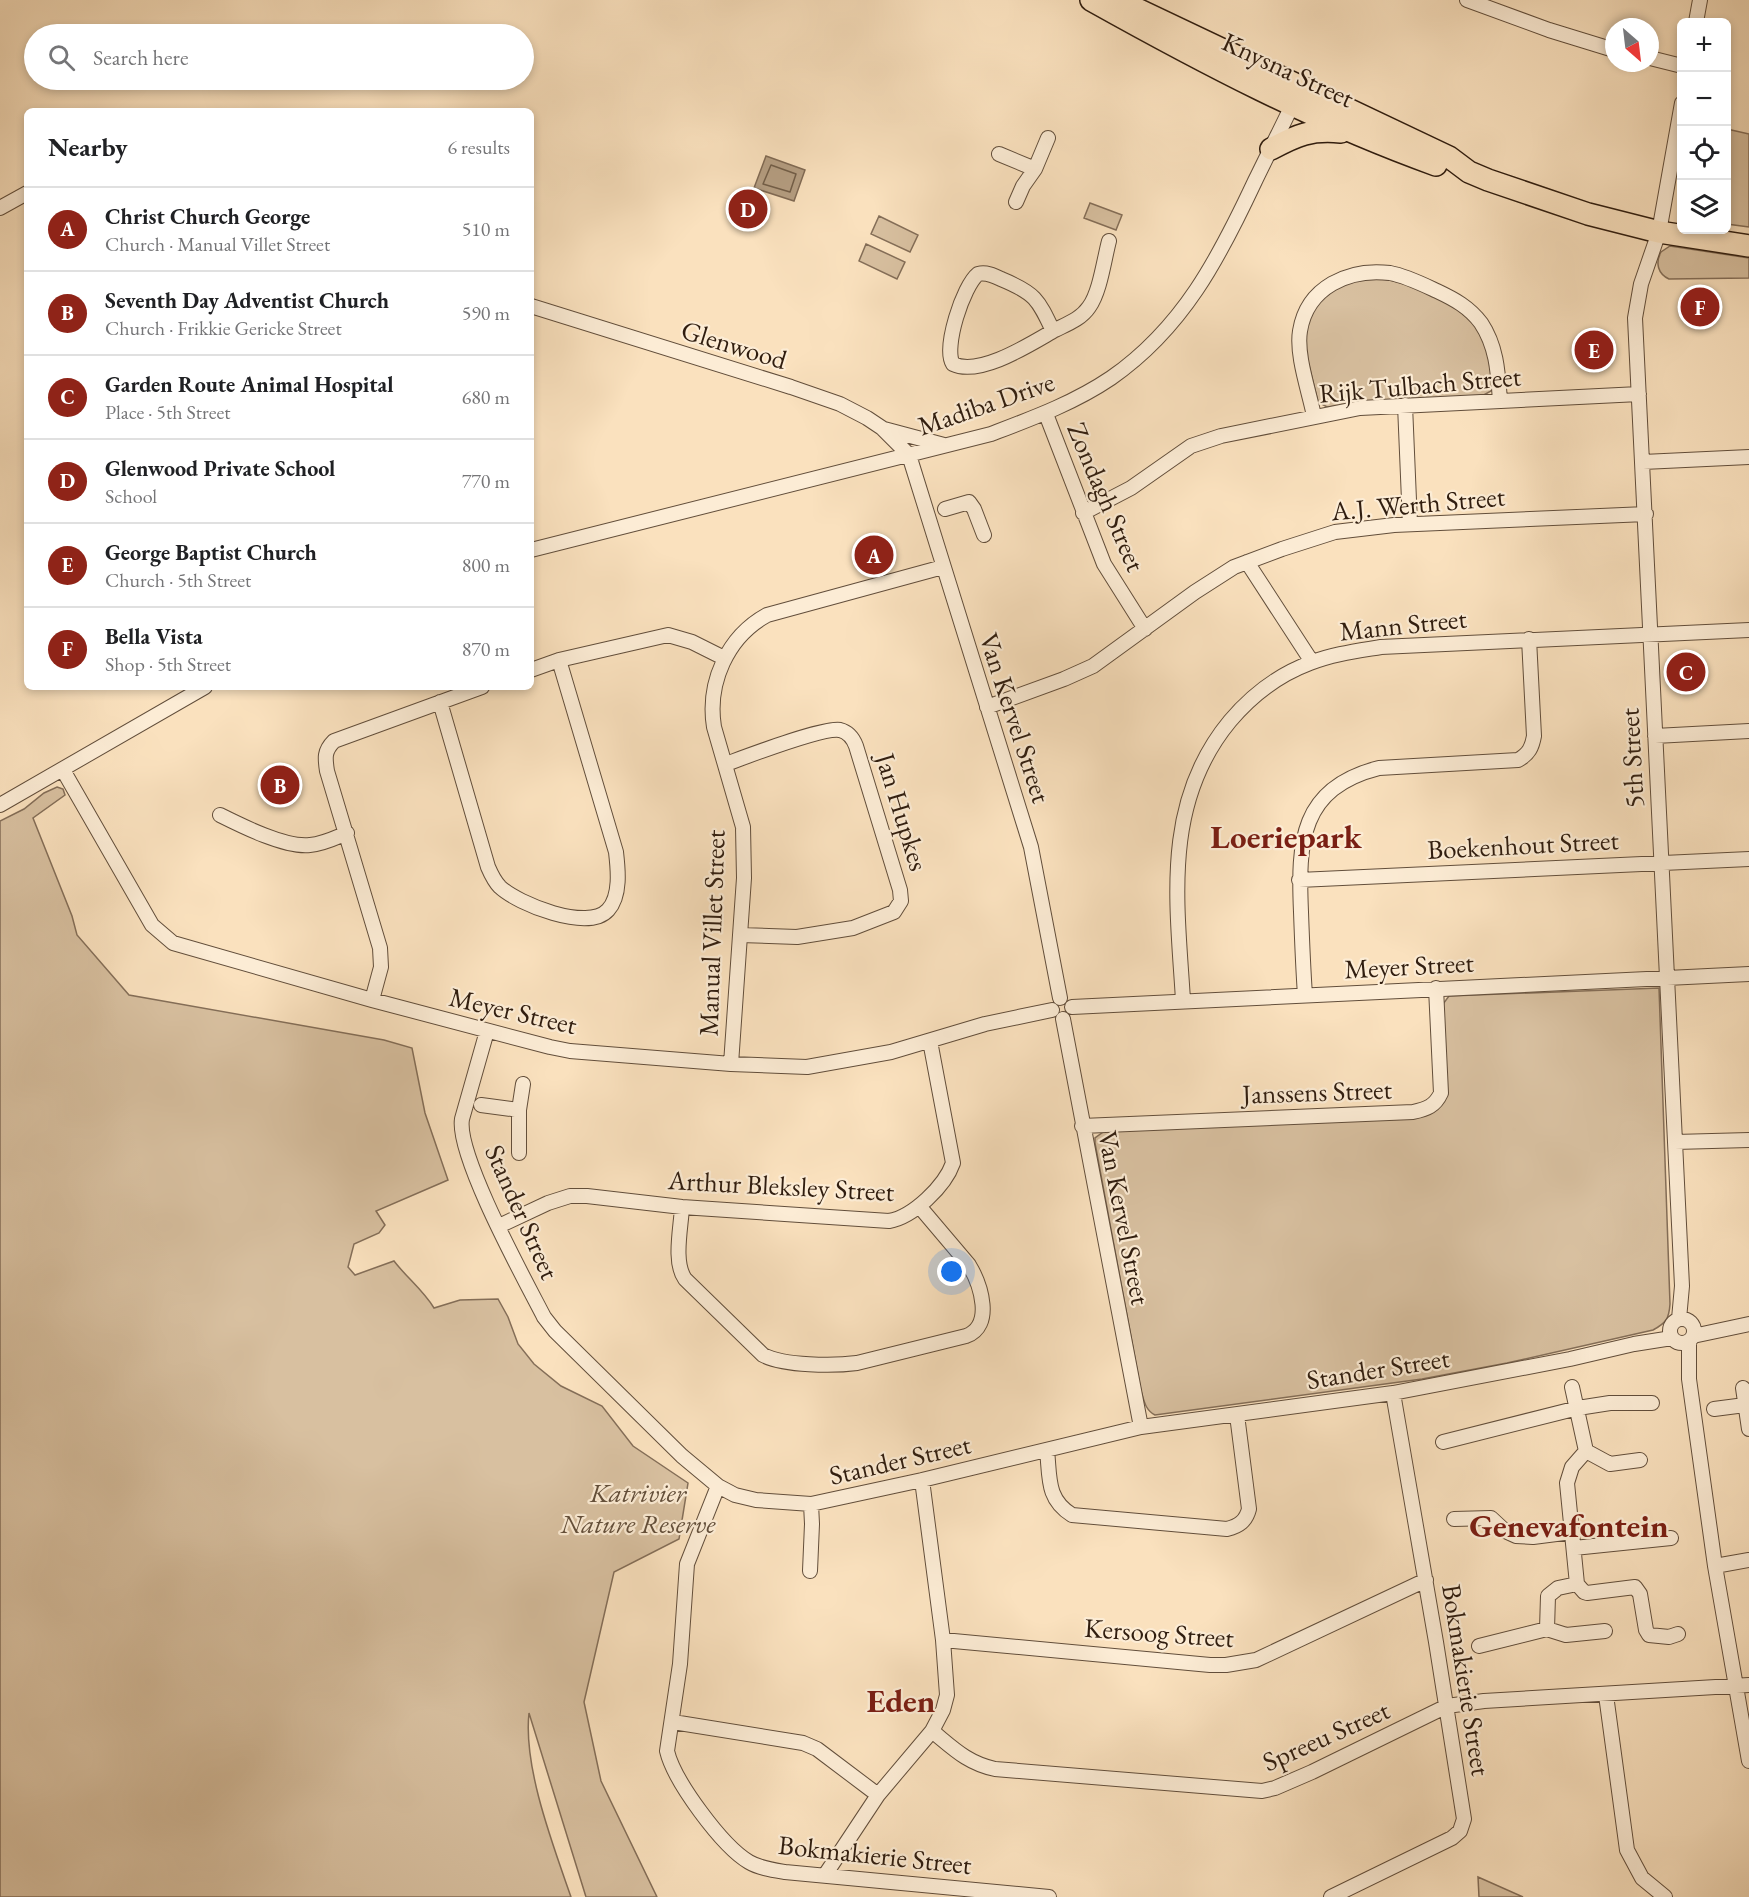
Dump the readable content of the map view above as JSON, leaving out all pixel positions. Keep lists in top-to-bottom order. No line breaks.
{"streets":{"highway":["Knysna Street"],"street":["Glenwood","Rijk Tulbach Street","Madiba Drive","Zondagh Street","A.J. Werth Street","Mann Street","Van Kervel Street","5th Street","Jan Hupkes","Boekenhout Street","Manual Villet Street","Meyer Street","Janssens Street","Arthur Bleksley Street","Stander Street","Kersoog Street","Bokmakierie Street","Spreeu Street"]},"crossings":[["Knysna Street","Madiba Drive"],["Knysna Street","5th Street"],["Glenwood","Madiba Drive"],["Glenwood","Van Kervel Street"],["Rijk Tulbach Street","Zondagh Street"],["Rijk Tulbach Street","5th Street"],["Madiba Drive","Zondagh Street"],["Madiba Drive","Van Kervel Street"],["Zondagh Street","A.J. Werth Street"],["A.J. Werth Street","Van Kervel Street"],["A.J. Werth Street","5th Street"],["Mann Street","5th Street"],["Mann Street","Meyer Street"],["Van Kervel Street","Manual Villet Street"],["Van Kervel Street","Meyer Street"],["Van Kervel Street","Janssens Street"],["Van Kervel Street","Stander Street"],["5th Street","Boekenhout Street"],["5th Street","Meyer Street"],["5th Street","Stander Street"],["Jan Hupkes","Manual Villet Street"],["Manual Villet Street","Meyer Street"],["Meyer Street","Janssens Street"],["Meyer Street","Arthur Bleksley Street"],["Meyer Street","Stander Street"],["Arthur Bleksley Street","Stander Street"],["Stander Street","Bokmakierie Street"],["Kersoog Street","Bokmakierie Street"],["Bokmakierie Street","Spreeu Street"]],"districts":["Loeriepark","Genevafontein","Eden"],"parks":["Katrivier Nature Reserve"],"north":"bottom right","page":{"map_buttons":["+","−"],"search":"Search here","heading":["Nearby","6 results"],"list":[{"mark":"A","name":"Christ Church George","note":"Church · Manual Villet Street","value":"510 m"},{"mark":"B","name":"Seventh Day Adventist Church","note":"Church · Frikkie Gericke Street","value":"590 m"},{"mark":"C","name":"Garden Route Animal Hospital","note":"Place · 5th Street","value":"680 m"},{"mark":"D","name":"Glenwood Private School","note":"School","value":"770 m"},{"mark":"E","name":"George Baptist Church","note":"Church · 5th Street","value":"800 m"},{"mark":"F","name":"Bella Vista","note":"Shop · 5th Street","value":"870 m"}],"pins":["D","F","E","A","C","B"]}}
